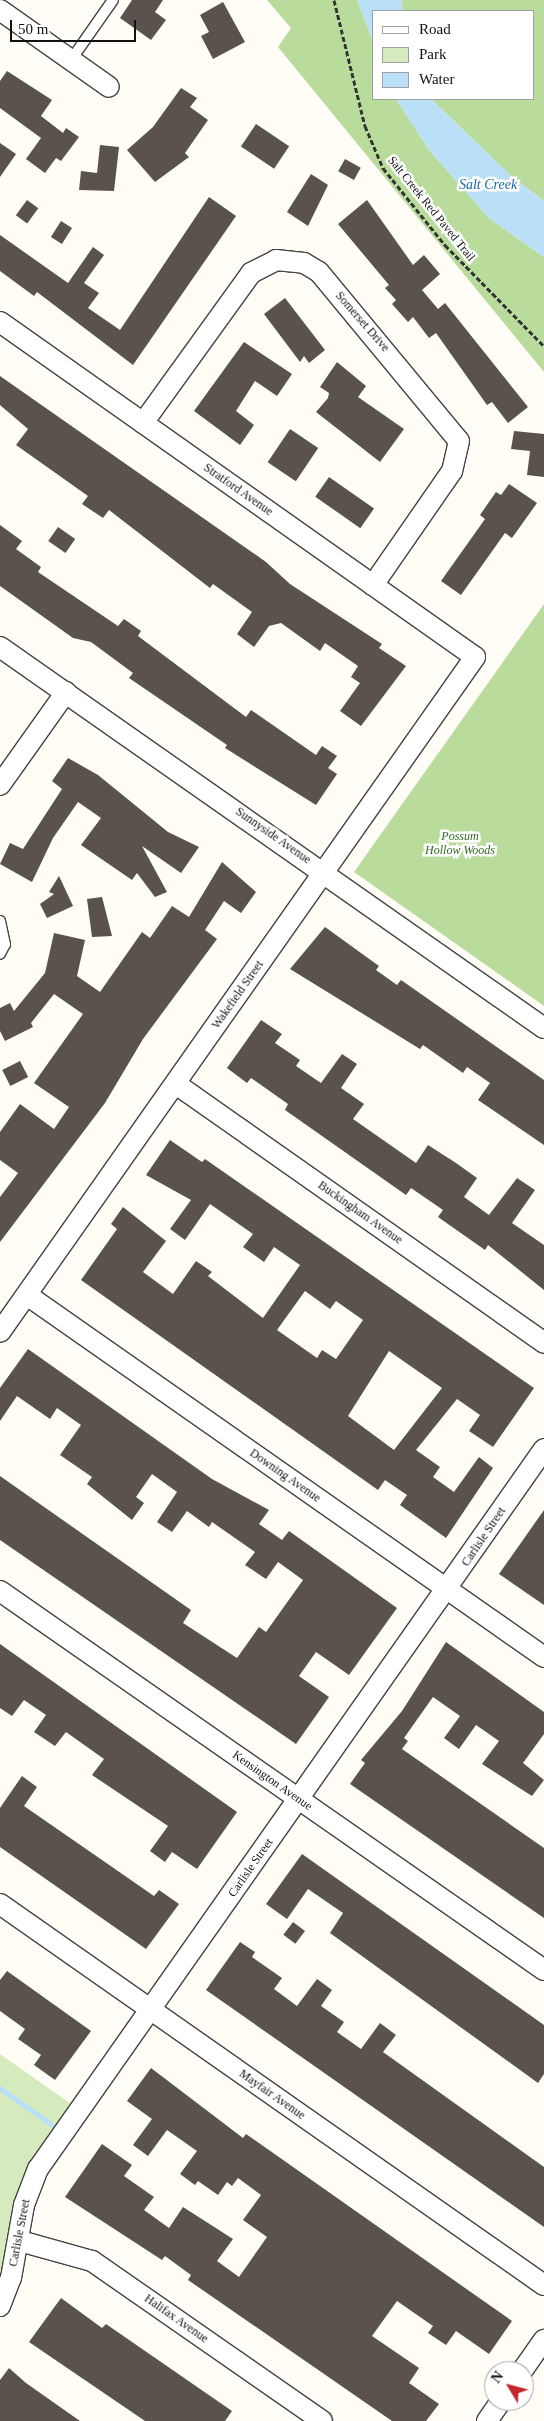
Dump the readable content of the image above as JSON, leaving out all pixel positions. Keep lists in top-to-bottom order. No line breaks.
{"streets":{"street":["Somerset Drive","Stratford Avenue","Sunnyside Avenue","Wakefield Street","Buckingham Avenue","Downing Avenue","Carlisle Street","Kensington Avenue","Mayfair Avenue","Halifax Avenue"],"path":["Salt Creek Red Paved Trail"]},"crossings":[["Somerset Drive","Stratford Avenue"],["Stratford Avenue","Wakefield Street"],["Sunnyside Avenue","Wakefield Street"],["Wakefield Street","Buckingham Avenue"],["Wakefield Street","Downing Avenue"],["Downing Avenue","Carlisle Street"],["Carlisle Street","Kensington Avenue"],["Carlisle Street","Mayfair Avenue"],["Carlisle Street","Halifax Avenue"]],"water":["Salt Creek"],"parks":["Possum Hollow Woods"],"legend":["Road","Park","Water"],"scale_bar":"50 m","north":"top left"}
